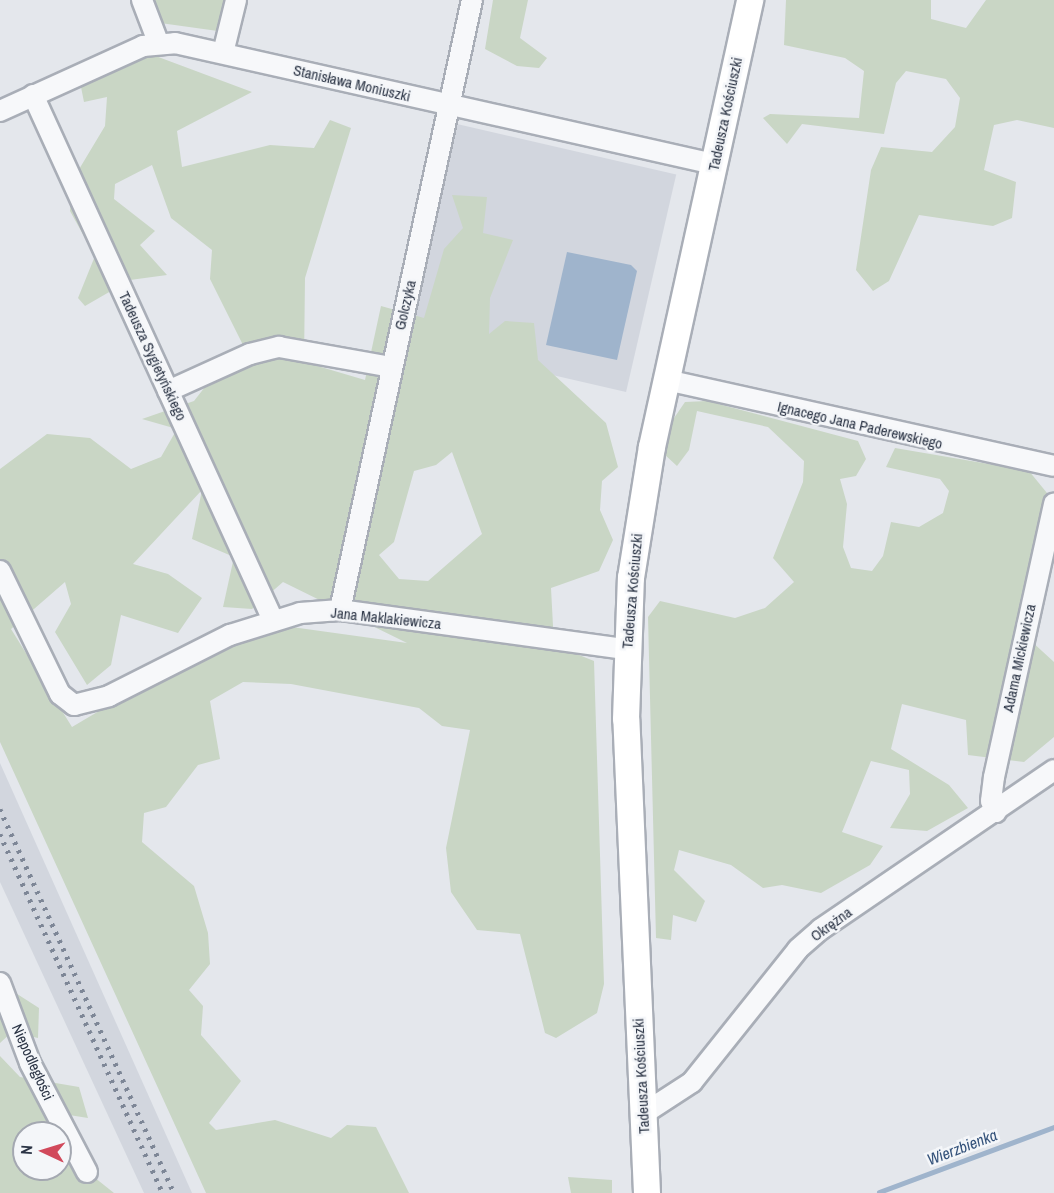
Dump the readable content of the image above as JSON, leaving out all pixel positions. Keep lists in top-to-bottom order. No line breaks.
{"streets":{"main road":["Tadeusza Kościuszki"],"street":["Stanisława Moniuszki","Golczyka","Tadeusza Sygietyńskiego","Ignacego Jana Paderewskiego","Jana Maklakiewicza","Adama Mickiewicza","Okrężna","Niepodległości"]},"crossings":[["Stanisława Moniuszki","Tadeusza Kościuszki"],["Stanisława Moniuszki","Golczyka"],["Tadeusza Kościuszki","Ignacego Jana Paderewskiego"],["Tadeusza Kościuszki","Jana Maklakiewicza"],["Tadeusza Kościuszki","Okrężna"],["Golczyka","Jana Maklakiewicza"],["Tadeusza Sygietyńskiego","Jana Maklakiewicza"],["Adama Mickiewicza","Okrężna"]],"water":["Wierzbienka"],"north":"left"}
